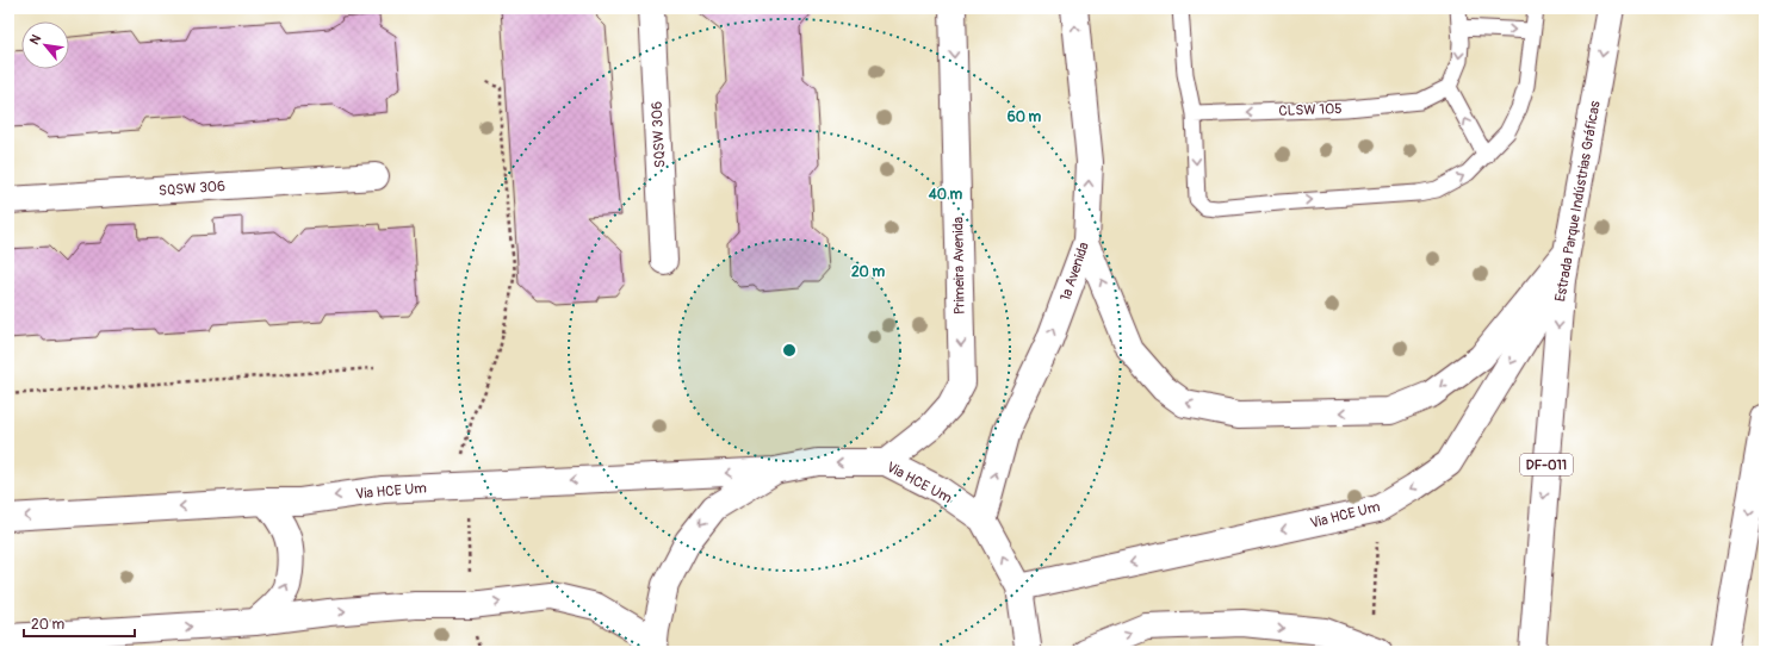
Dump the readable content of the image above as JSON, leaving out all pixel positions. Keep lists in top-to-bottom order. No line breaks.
{"streets":{"main road":["SQSW 306","Estrada Parque Indústrias Gráficas","Primeira Avenida","1ª Avenida","DF-011","Via HCE Um"],"lane":["CLSW 105"]},"crossings":[["Estrada Parque Indústrias Gráficas","Via HCE Um"],["Primeira Avenida","Via HCE Um"],["1ª Avenida","Via HCE Um"]],"one_way":["CLSW 105","Primeira Avenida","1ª Avenida"],"scale_bar":"20 m","north":"top left","rings":["60 m","40 m","20 m"]}
